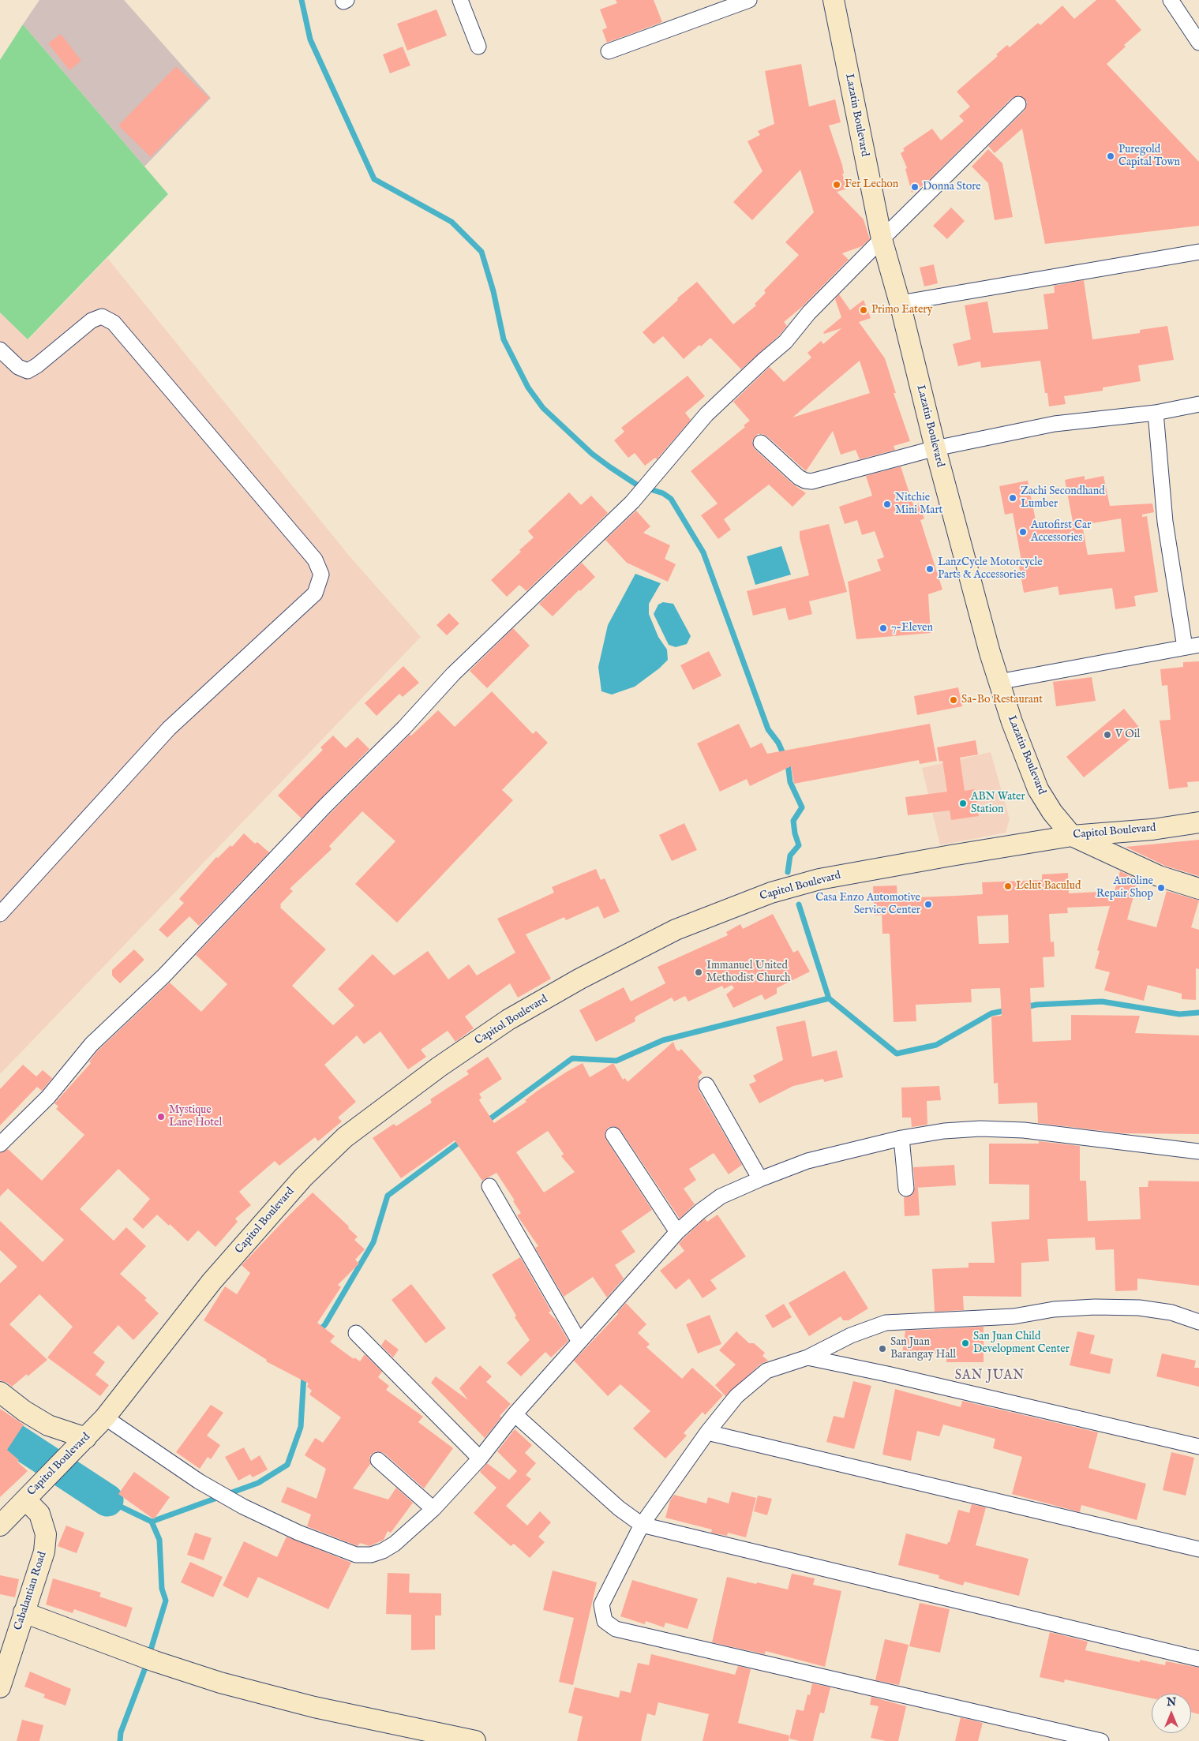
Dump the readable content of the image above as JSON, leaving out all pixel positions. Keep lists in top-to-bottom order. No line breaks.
{"streets":{"main road":["Lazatin Boulevard","Capitol Boulevard","Cabalantian Road"]},"crossings":[["Lazatin Boulevard","Capitol Boulevard"],["Capitol Boulevard","Cabalantian Road"]],"districts":["SAN JUAN"],"places":["Puregold Capital Town","Fer Lechon","Donna Store","Primo Eatery","Zachi Secondhand Lumber","Nitchie Mini Mart","Autofirst Car Accessories","LanzCycle Motorcycle Parts & Accessories","7-Eleven","Sa-Bo Restaurant","V Oil","ABN Water Station","Lelut Baculud","Autoline Repair Shop","Casa Enzo Automotive Service Center","Immanuel United Methodist Church","Mystique Lane Hotel","San Juan Child Development Center","San Juan Barangay Hall"],"north":"top"}
